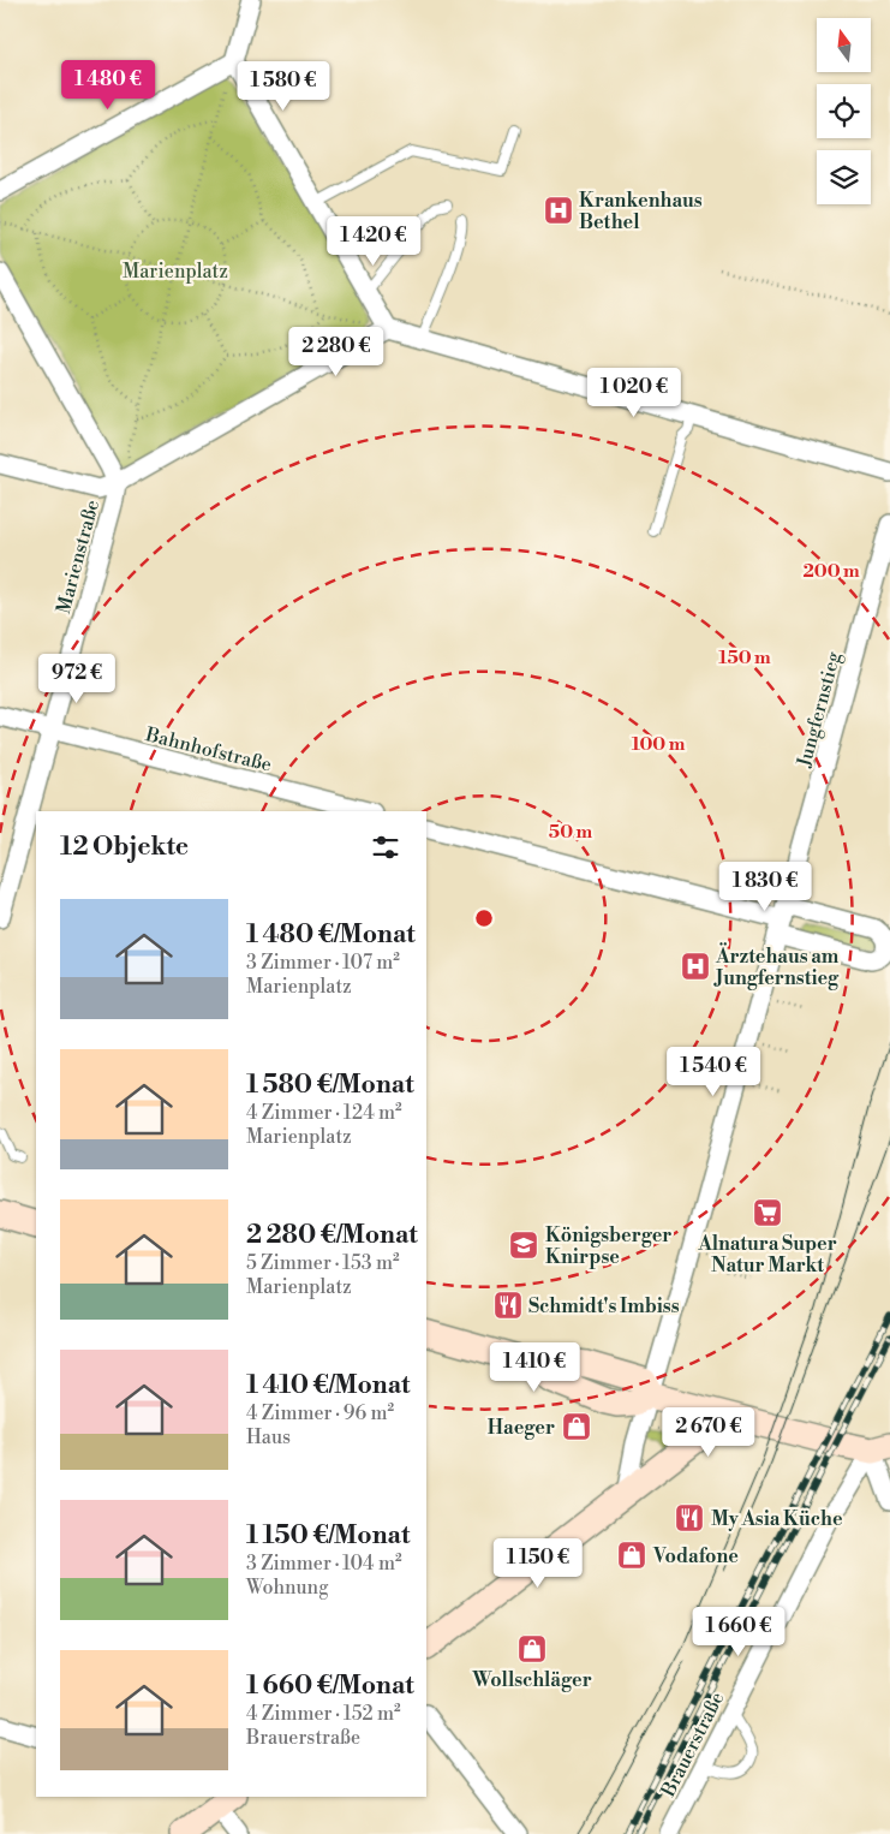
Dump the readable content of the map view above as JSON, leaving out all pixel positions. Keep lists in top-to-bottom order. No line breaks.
{"streets":{"street":["Marienstraße","Jungfernstieg","Bahnhofstraße","Brauerstraße"]},"crossings":[["Marienstraße","Bahnhofstraße"]],"parks":["Marienplatz"],"places":{"hospital":["Krankenhaus Bethel","Ärztehaus am Jungfernstieg"],"supermarket":["Alnatura Super Natur Markt"],"school or university":["Königsberger Knirpse"],"restaurant":["Schmidt's Imbiss","My Asia Küche"],"shop":["Haeger","Vodafone","Wollschläger"]},"north":"top","page":{"price":["1 480 €","1 580 €","1 420 €","2 280 €","1 020 €","972 €","1 830 €","1 540 €","1 410 €","2 670 €","1 150 €","1 660 €"],"heading":"12 Objekte","list":[{"name":"1 480 €/Monat","note":"3 Zimmer · 107 m² · Marienplatz"},{"name":"1 580 €/Monat","note":"4 Zimmer · 124 m² · Marienplatz"},{"name":"2 280 €/Monat","note":"5 Zimmer · 153 m² · Marienplatz"},{"name":"1 410 €/Monat","note":"4 Zimmer · 96 m² · Haus"},{"name":"1 150 €/Monat","note":"3 Zimmer · 104 m² · Wohnung"},{"name":"1 660 €/Monat","note":"4 Zimmer · 152 m² · Brauerstraße"}]},"rings":["200 m","150 m","100 m","50 m"]}
